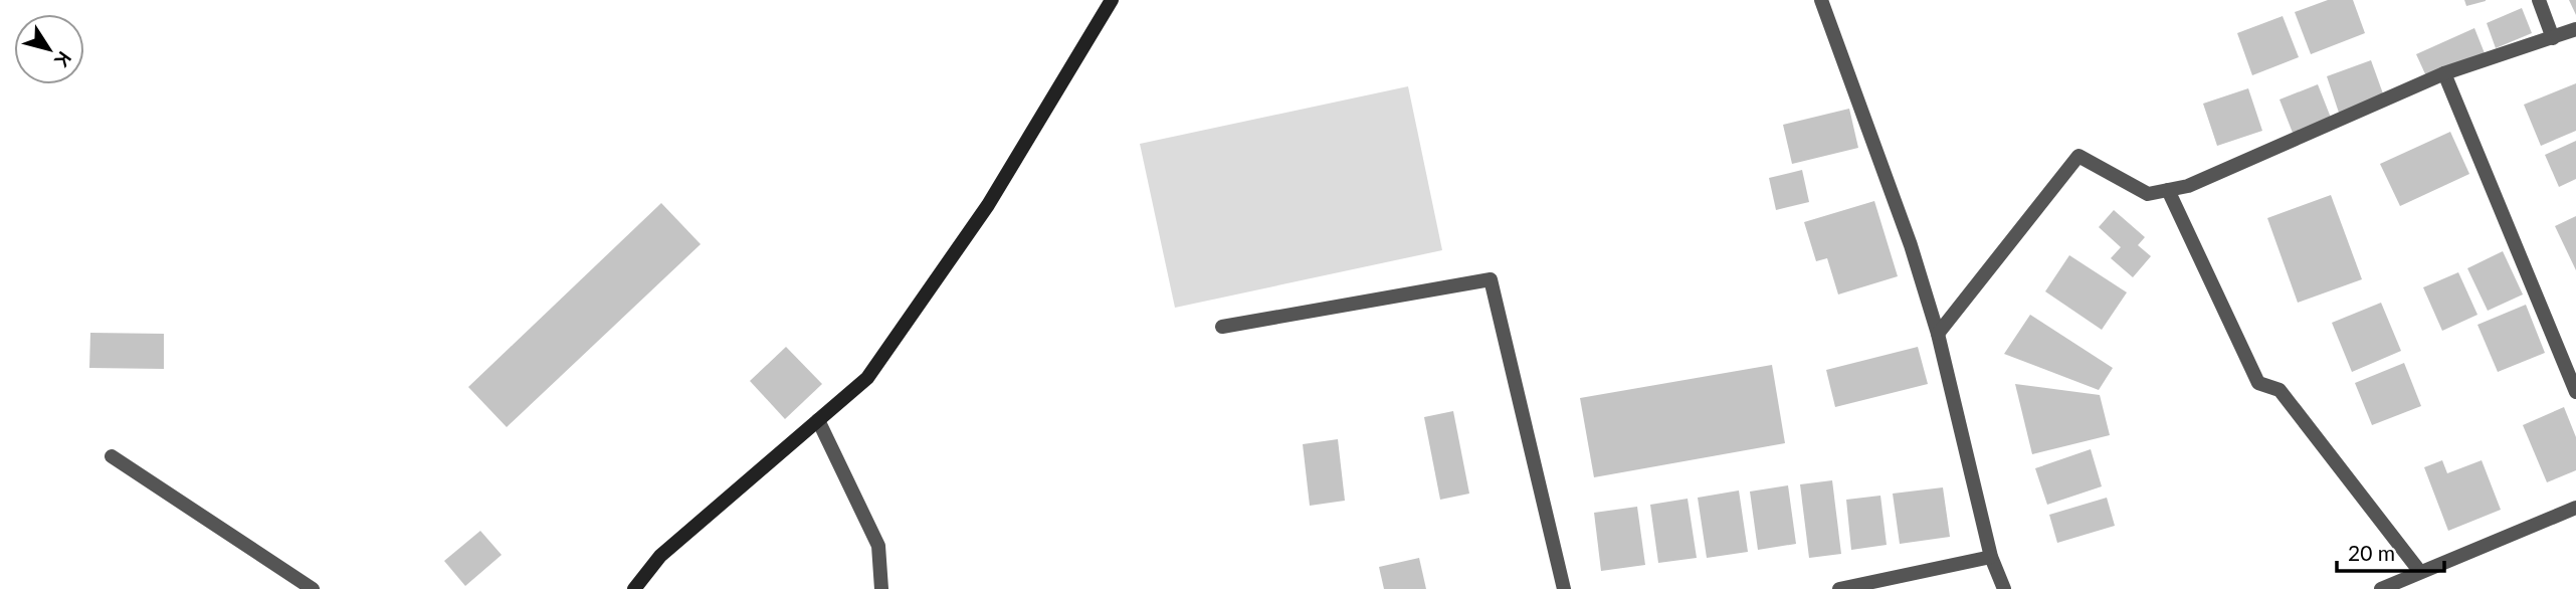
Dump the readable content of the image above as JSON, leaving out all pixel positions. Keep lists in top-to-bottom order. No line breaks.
{"scale_bar":"20 m","north":"bottom right"}
